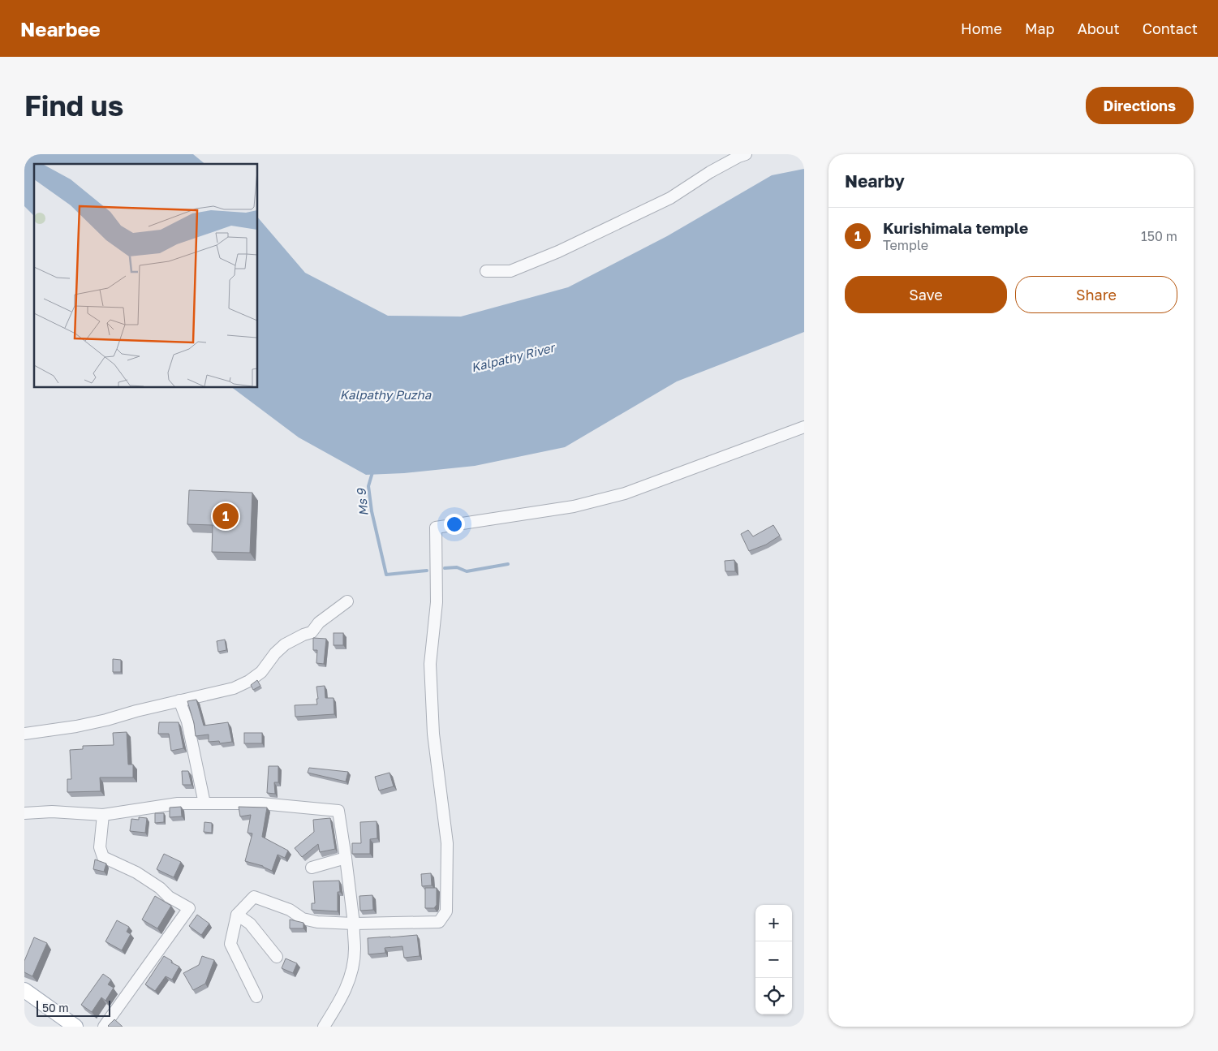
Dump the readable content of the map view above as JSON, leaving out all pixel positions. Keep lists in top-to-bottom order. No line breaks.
{"water":["Kalpathy River","Kalpathy Puzha","Ms 9"],"scale_bar":"50 m","page":{"header":"Nearbee","nav":["Home","Map","About","Contact"],"buttons":["Directions",["Save","Share"]],"title":"Find us","heading":"Nearby","list":[{"mark":"1","name":"Kurishimala temple","note":"Temple","value":"150 m"}],"pins":"1","map_buttons":["+","−"],"scale":"50 m"}}
